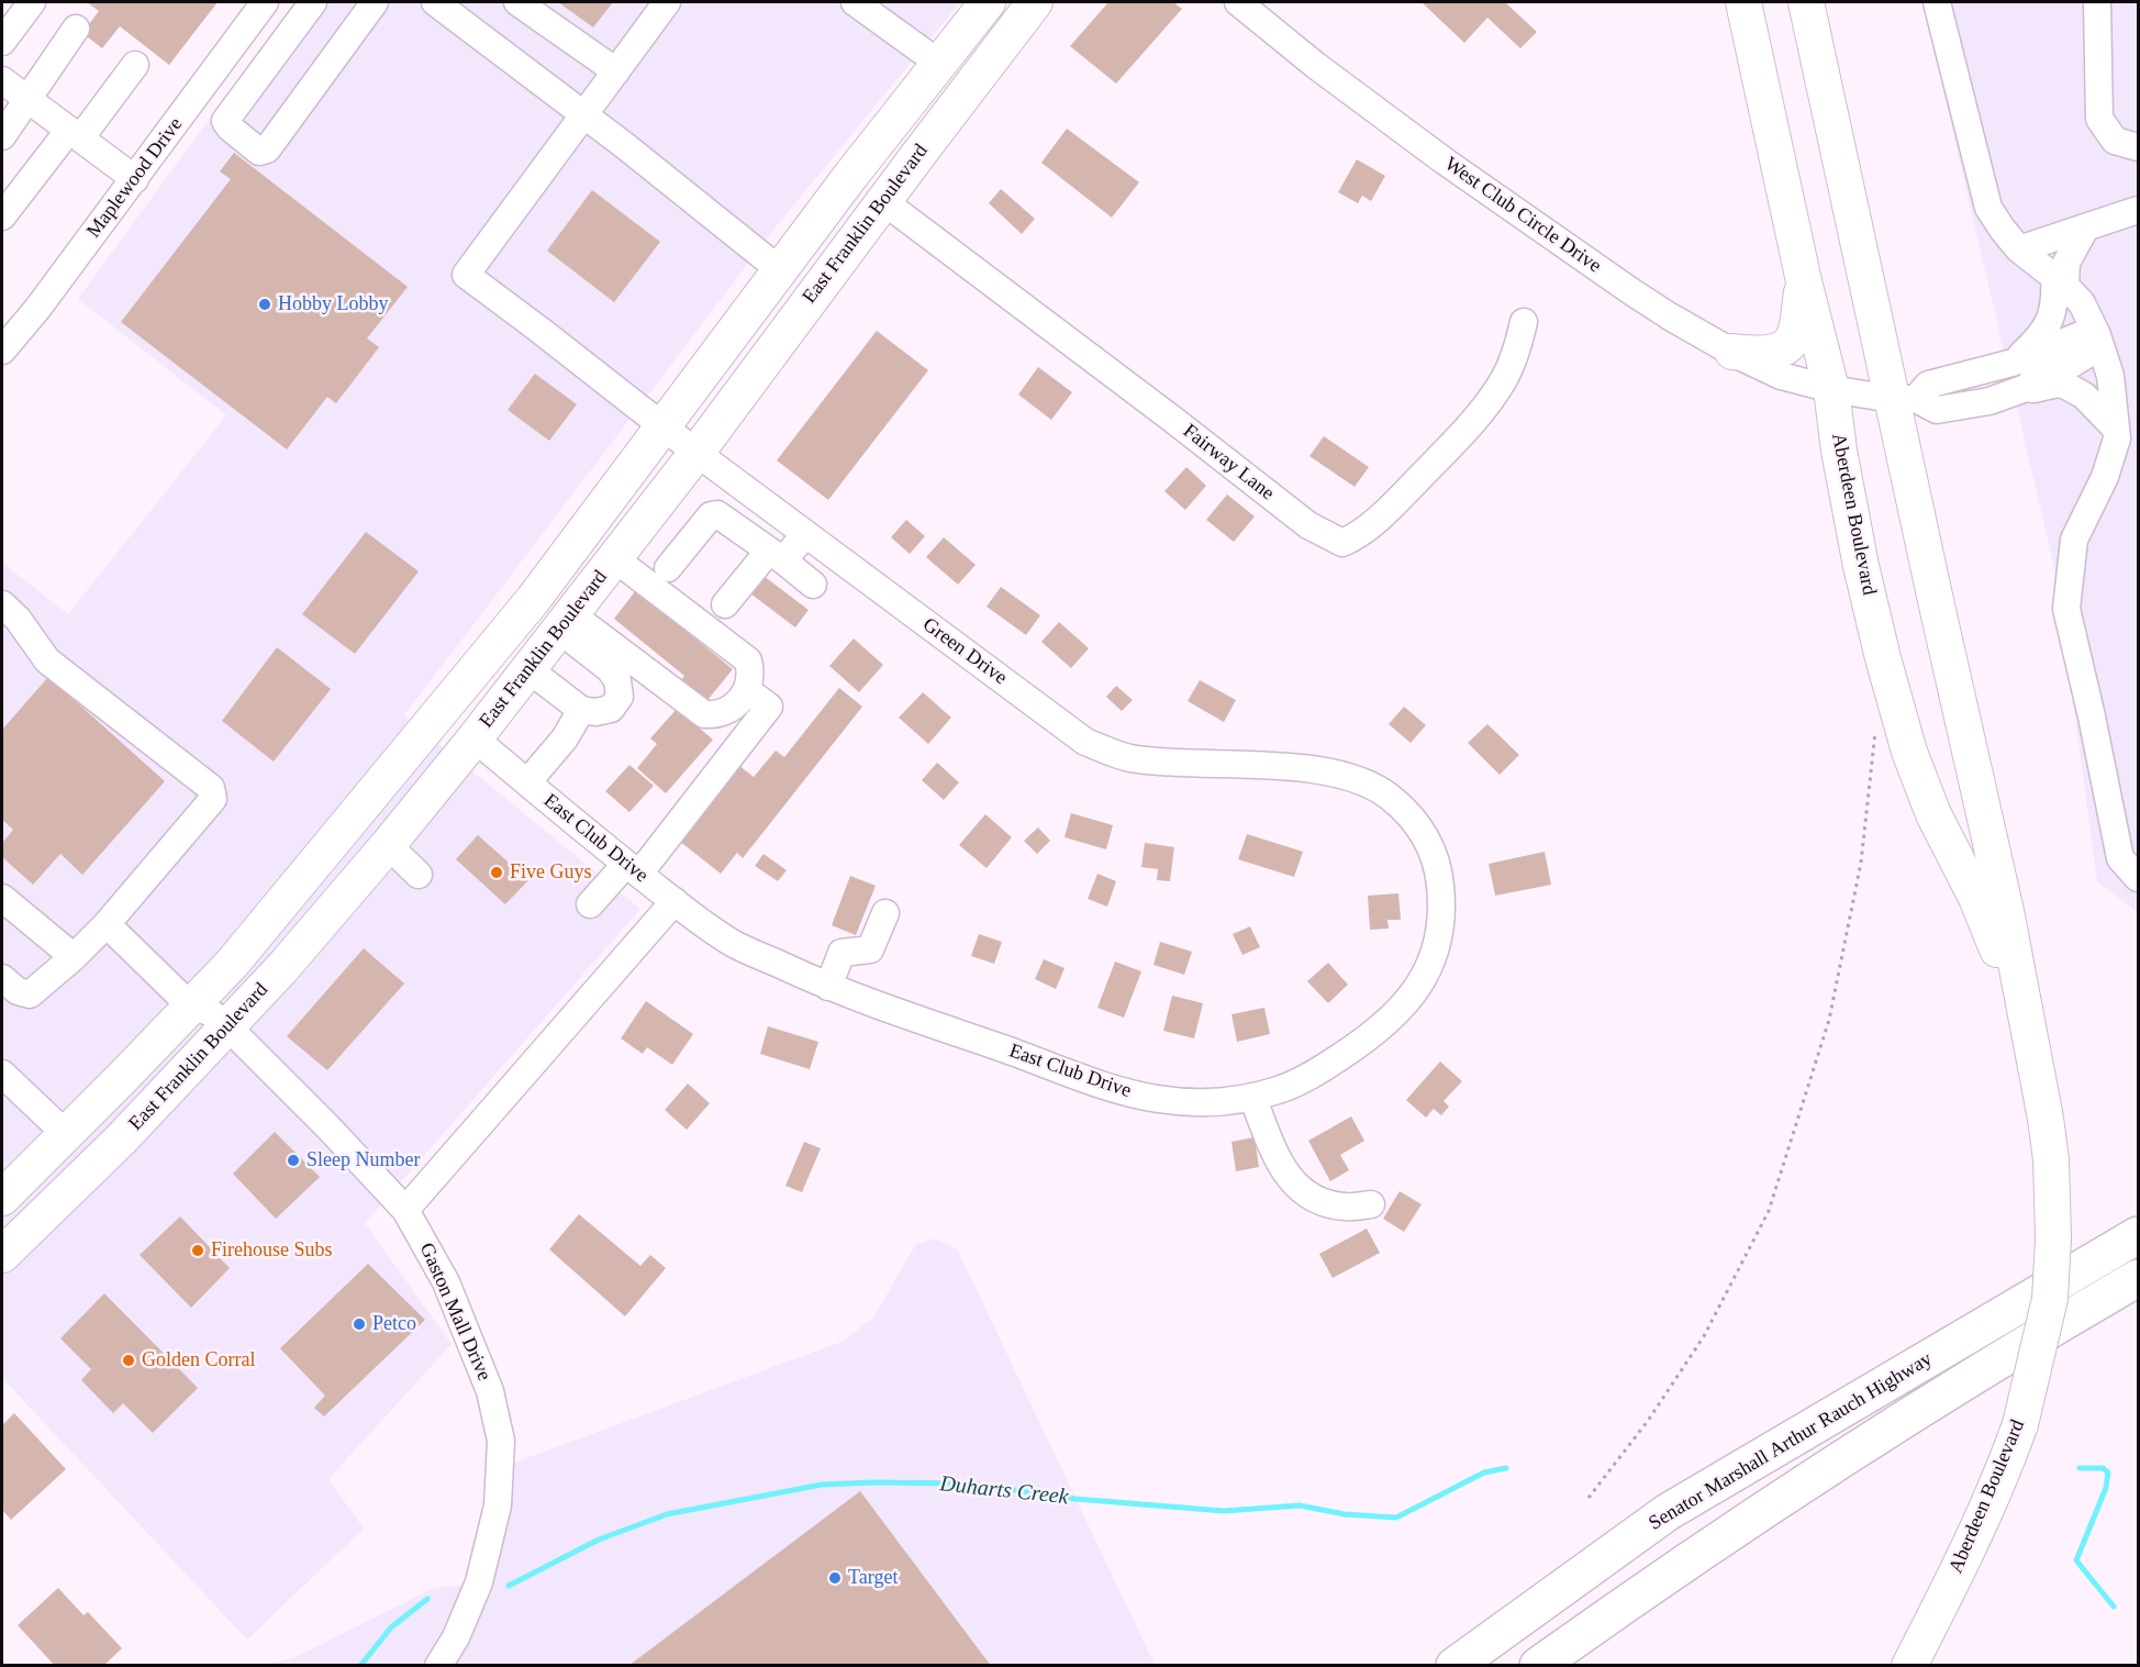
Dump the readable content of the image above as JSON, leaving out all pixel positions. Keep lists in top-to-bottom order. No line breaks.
{"streets":{"highway":["Senator Marshall Arthur Rauch Highway"],"main road":["East Franklin Boulevard","Aberdeen Boulevard"],"street":["Maplewood Drive","West Club Circle Drive","Fairway Lane","Green Drive","East Club Drive","Gaston Mall Drive"]},"crossings":[["West Club Circle Drive","Aberdeen Boulevard"],["East Franklin Boulevard","Fairway Lane"],["East Franklin Boulevard","Green Drive"],["East Franklin Boulevard","East Club Drive"],["East Franklin Boulevard","Gaston Mall Drive"],["Green Drive","East Club Drive"]],"water":["Duharts Creek"],"places":["Hobby Lobby","Five Guys","Sleep Number","Firehouse Subs","Petco","Golden Corral","Target"]}
